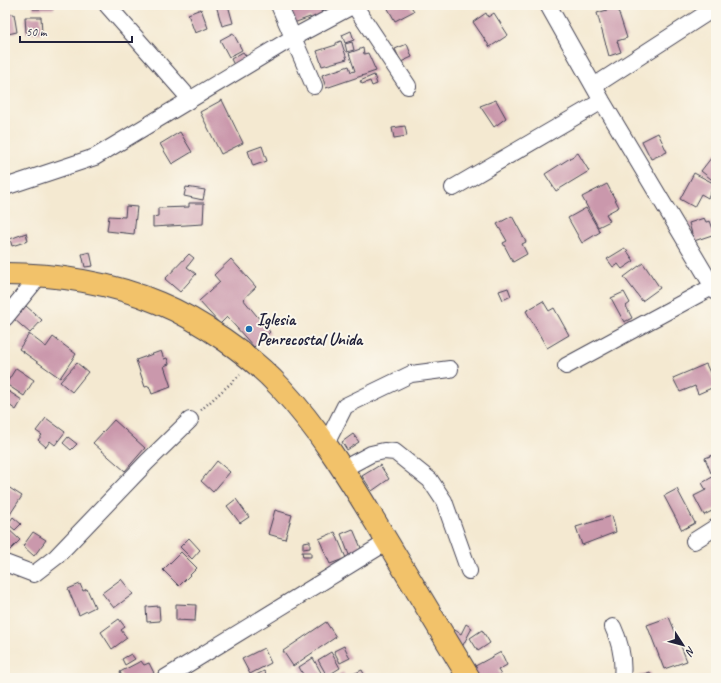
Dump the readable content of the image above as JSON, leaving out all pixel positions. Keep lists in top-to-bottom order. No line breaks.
{"places":["Iglesia Penrecostal Unida"],"scale_bar":"50 m","north":"bottom right"}
